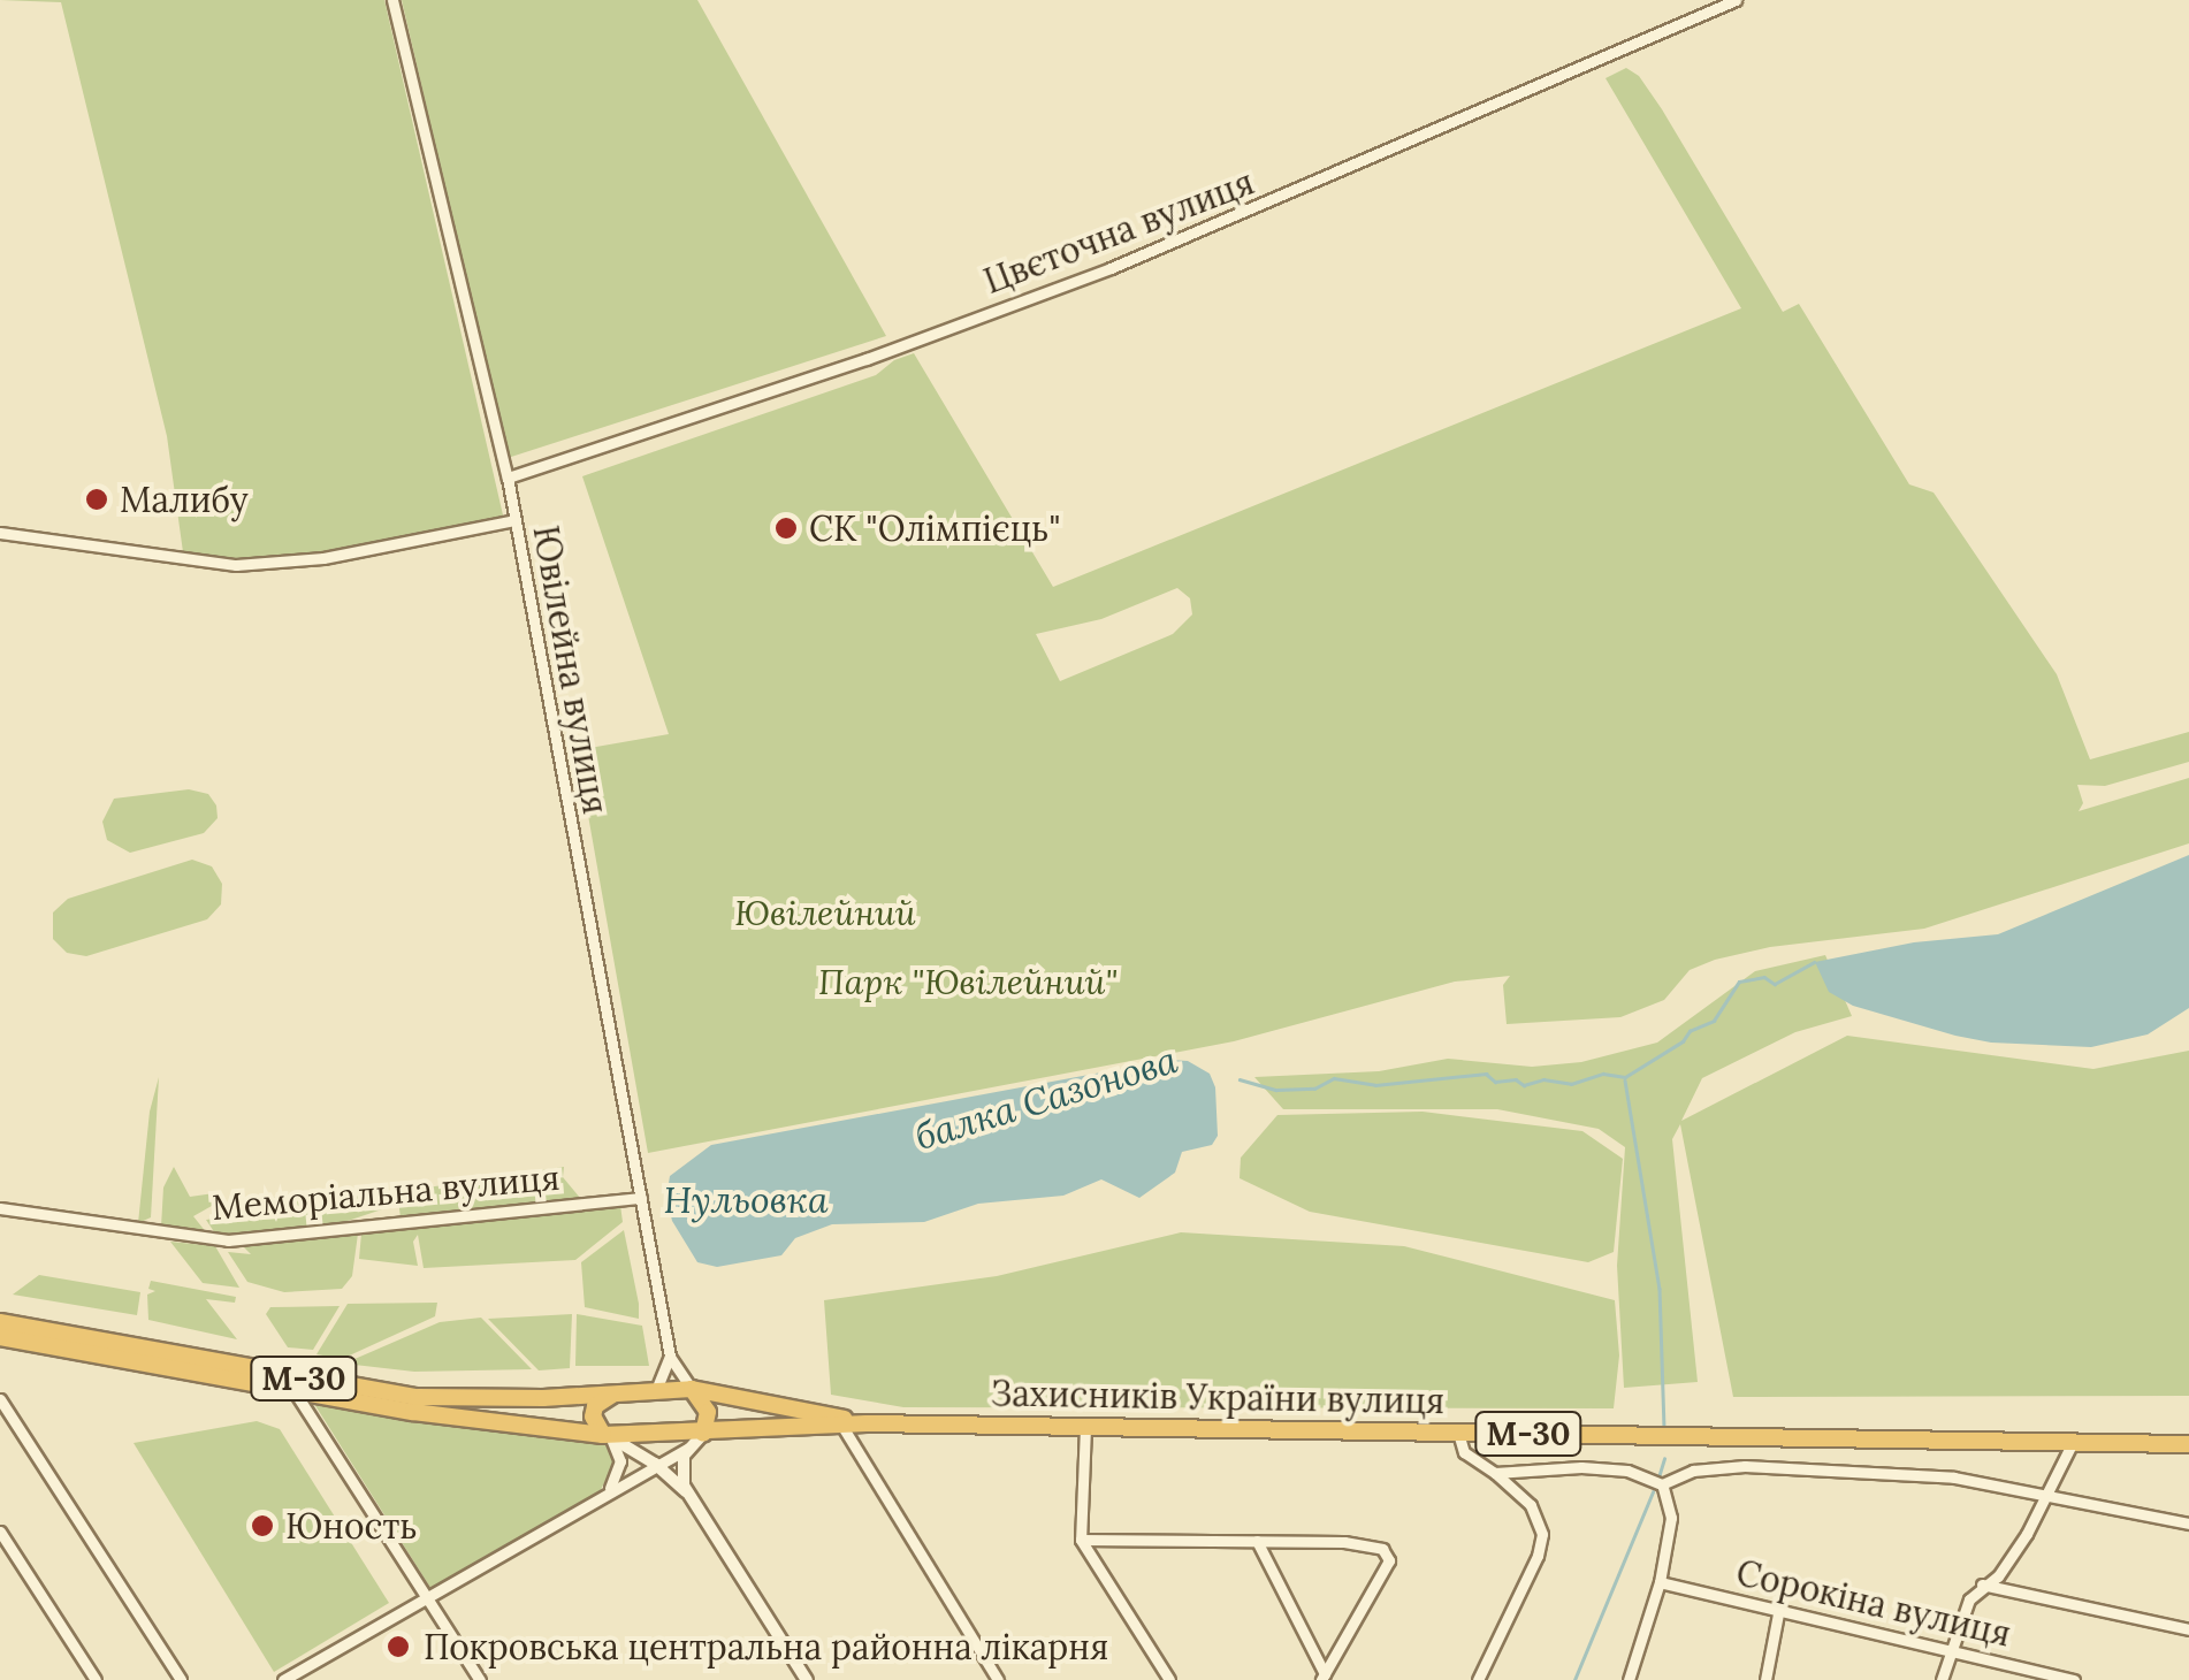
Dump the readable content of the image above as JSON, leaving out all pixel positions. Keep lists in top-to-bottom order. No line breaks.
{"streets":{"highway":["М-30","Захисників України вулиця"],"street":["Цвєточна вулиця","Ювілейна вулиця","Меморіальна вулиця","Сорокіна вулиця"]},"crossings":[["Цвєточна вулиця","Ювілейна вулиця"],["Ювілейна вулиця","Меморіальна вулиця"],["Ювілейна вулиця","М-30"],["Ювілейна вулиця","Захисників України вулиця"],["М-30","Захисників України вулиця"]],"water":["балка Сазонова","Нульовка"],"parks":["Ювілейний","Парк \"Ювілейний\""],"places":["Малибу","СК \"Олімпієць\"","Юность","Покровська центральна районна лікарня"]}
